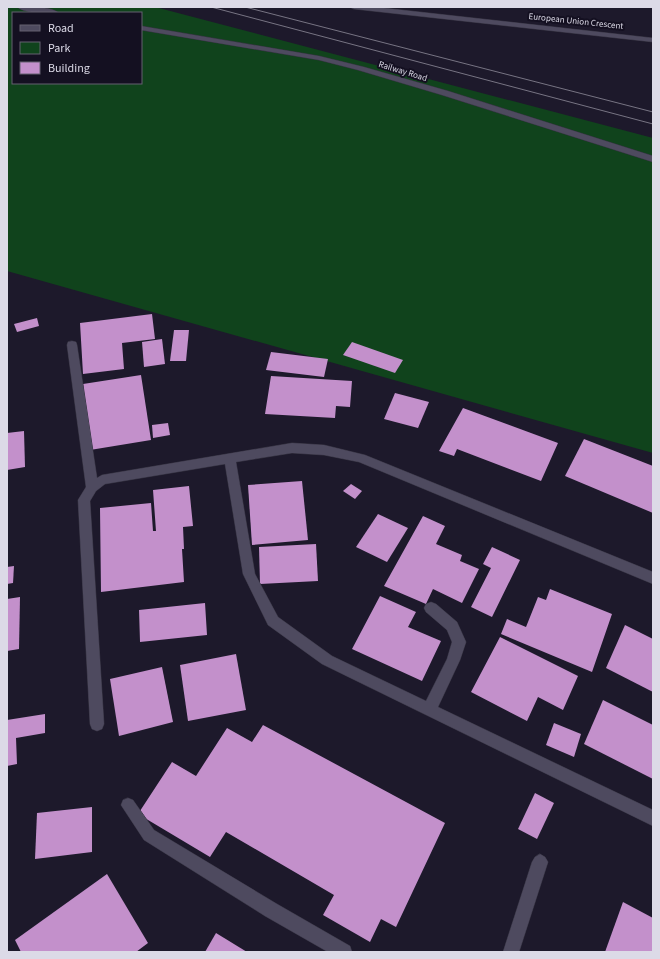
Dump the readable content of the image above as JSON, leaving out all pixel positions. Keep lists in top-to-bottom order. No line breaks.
{"streets":{"street":["European Union Crescent","Railway Road"]},"legend":["Road","Park","Building"]}
